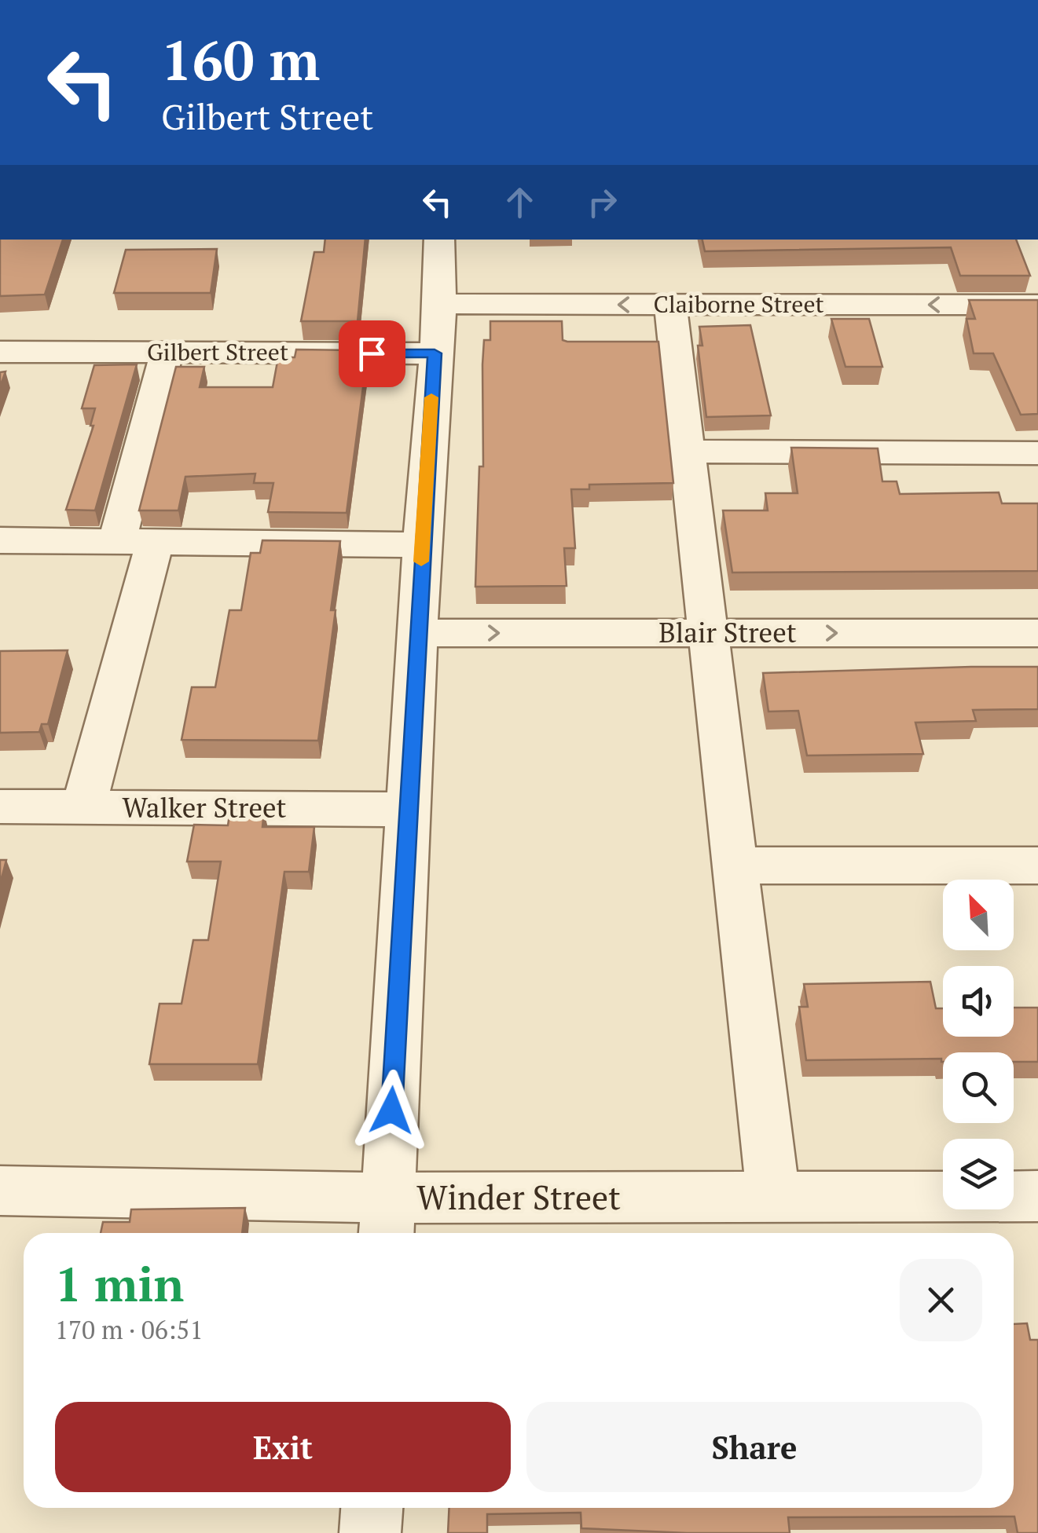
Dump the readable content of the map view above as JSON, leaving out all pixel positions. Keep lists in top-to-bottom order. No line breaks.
{"streets":{"street":["Claiborne Street","Gilbert Street","Blair Street","Walker Street","Winder Street"]},"north":"top left","page":{"turn":["160 m","Gilbert Street"],"heading":["1 min","170 m · 06:51"],"buttons":["Exit","Share"]}}
